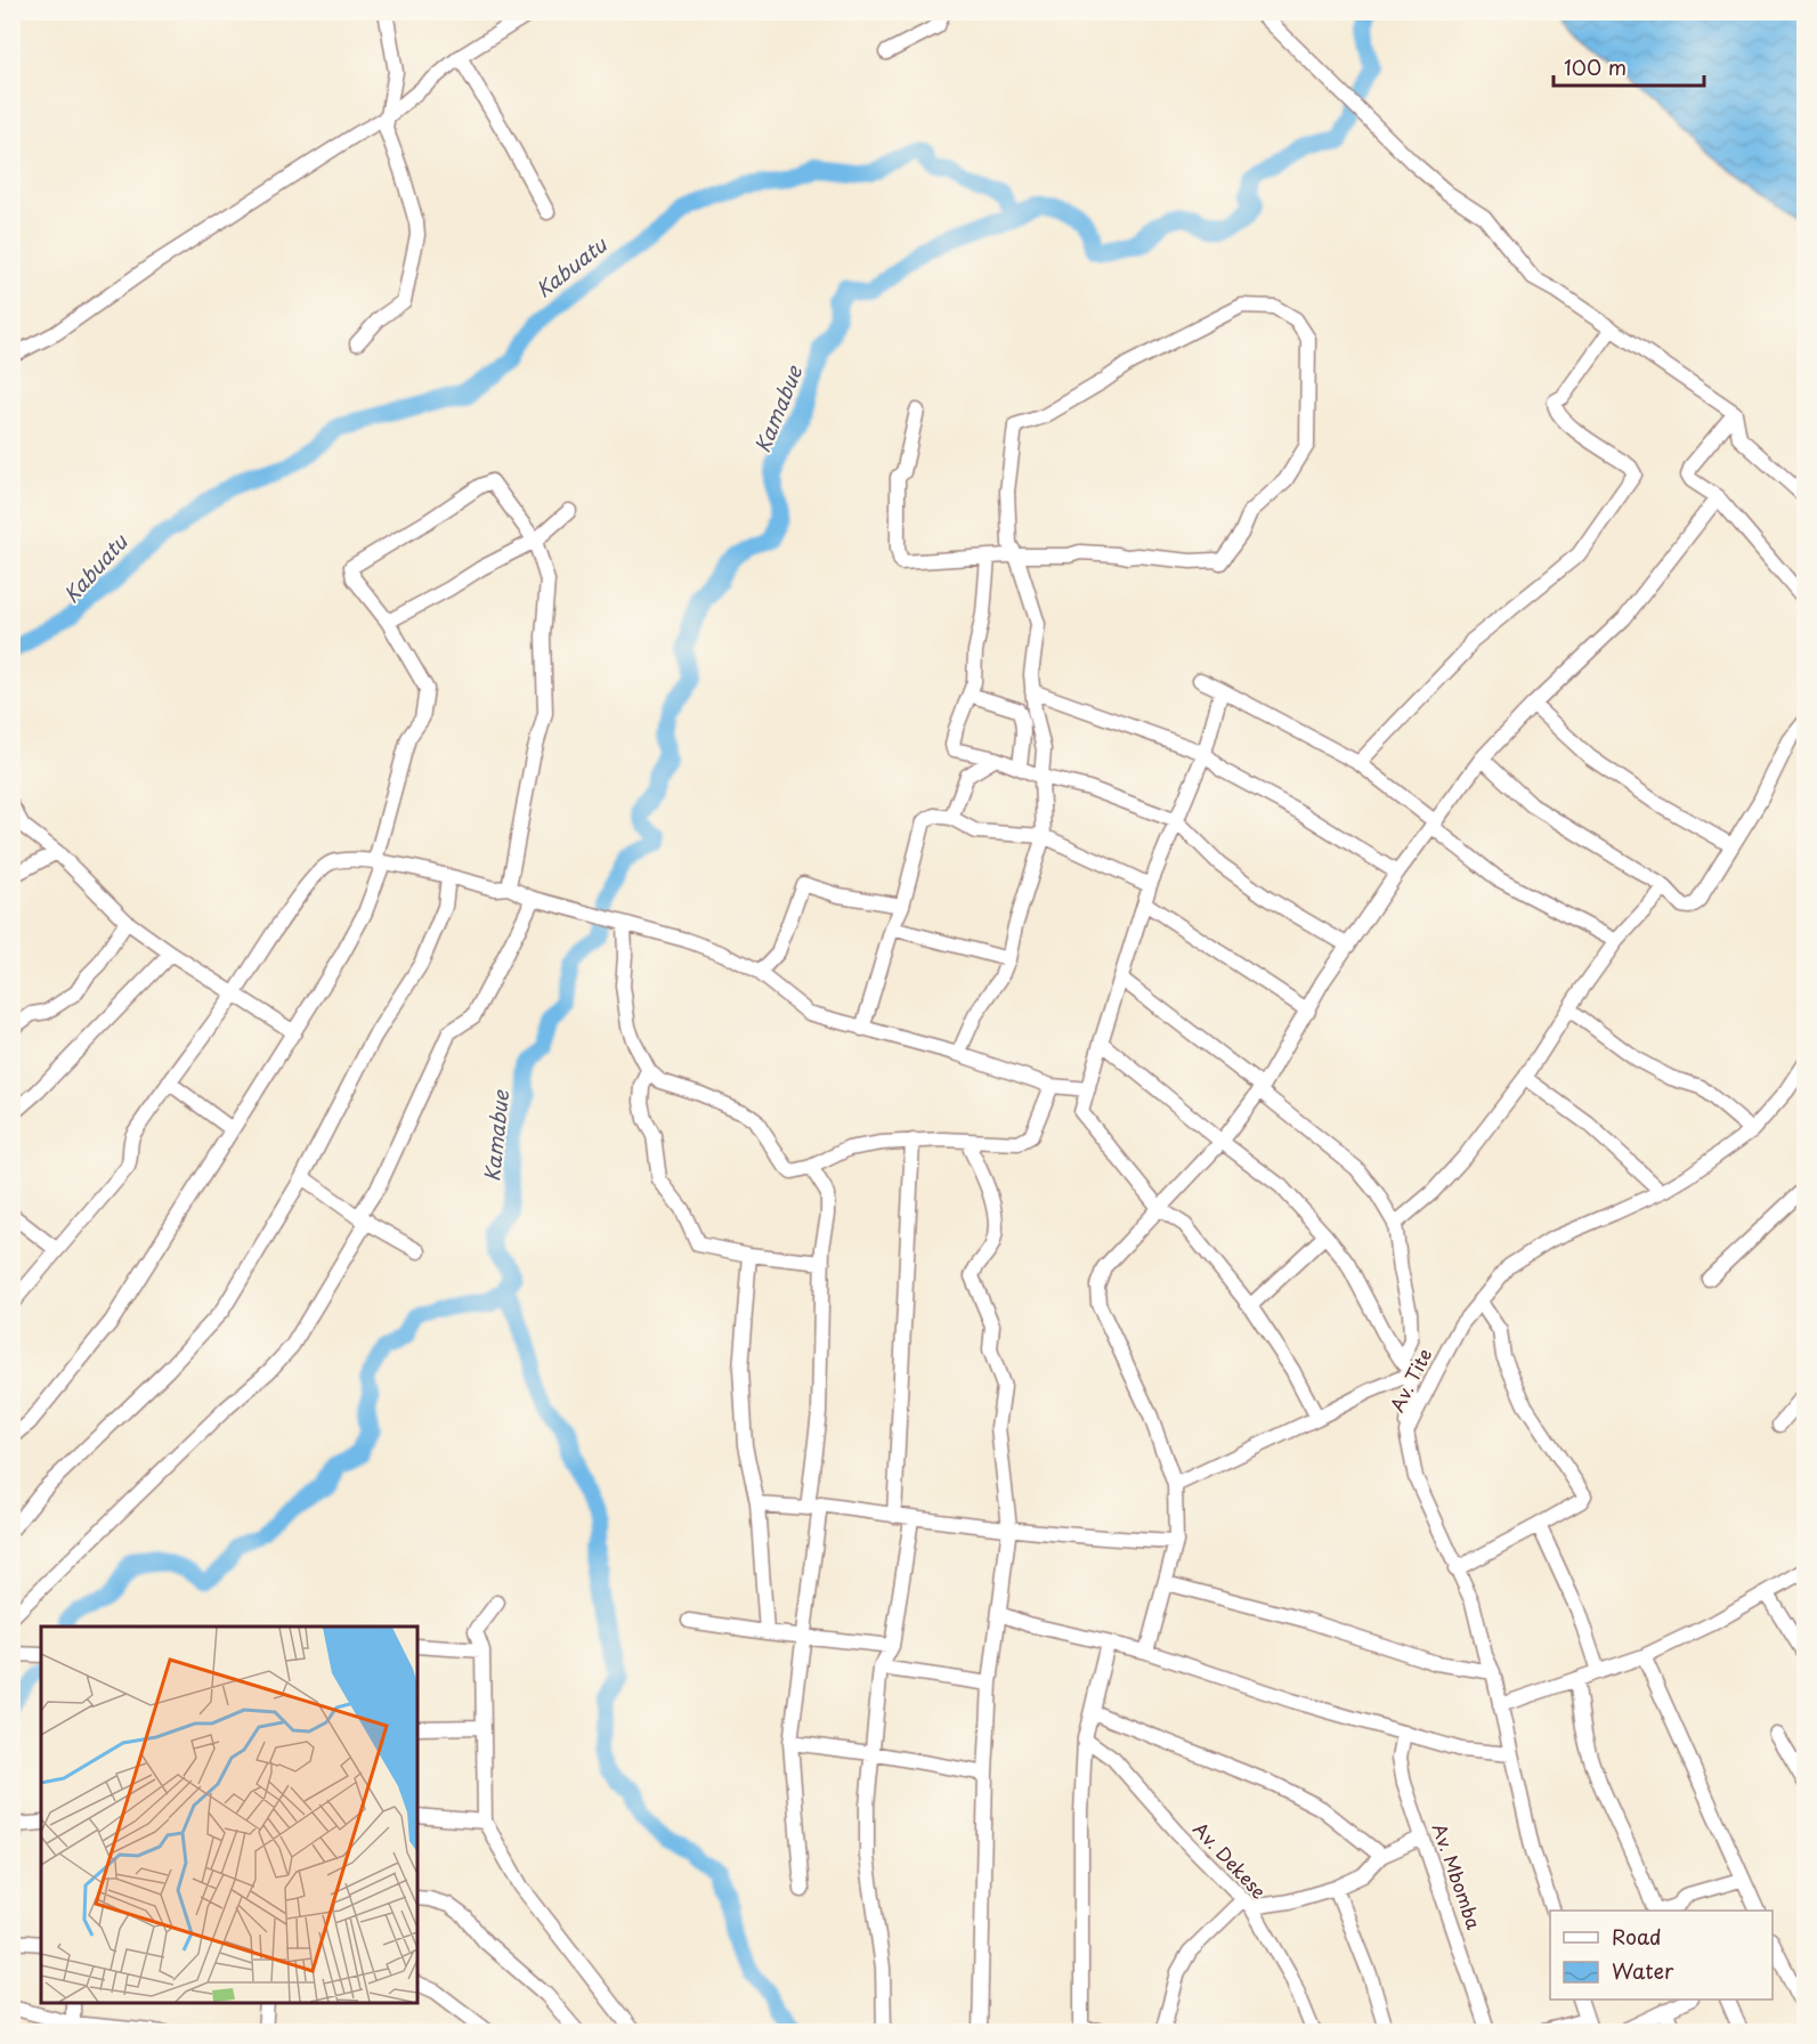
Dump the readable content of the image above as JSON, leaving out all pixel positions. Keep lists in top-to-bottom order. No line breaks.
{"streets":{"street":["Av. Tite","Av. Dekese","Av. Mbomba"]},"water":["Kabuatu","Kamabue"],"legend":["Road","Water"],"scale_bar":"100 m"}
